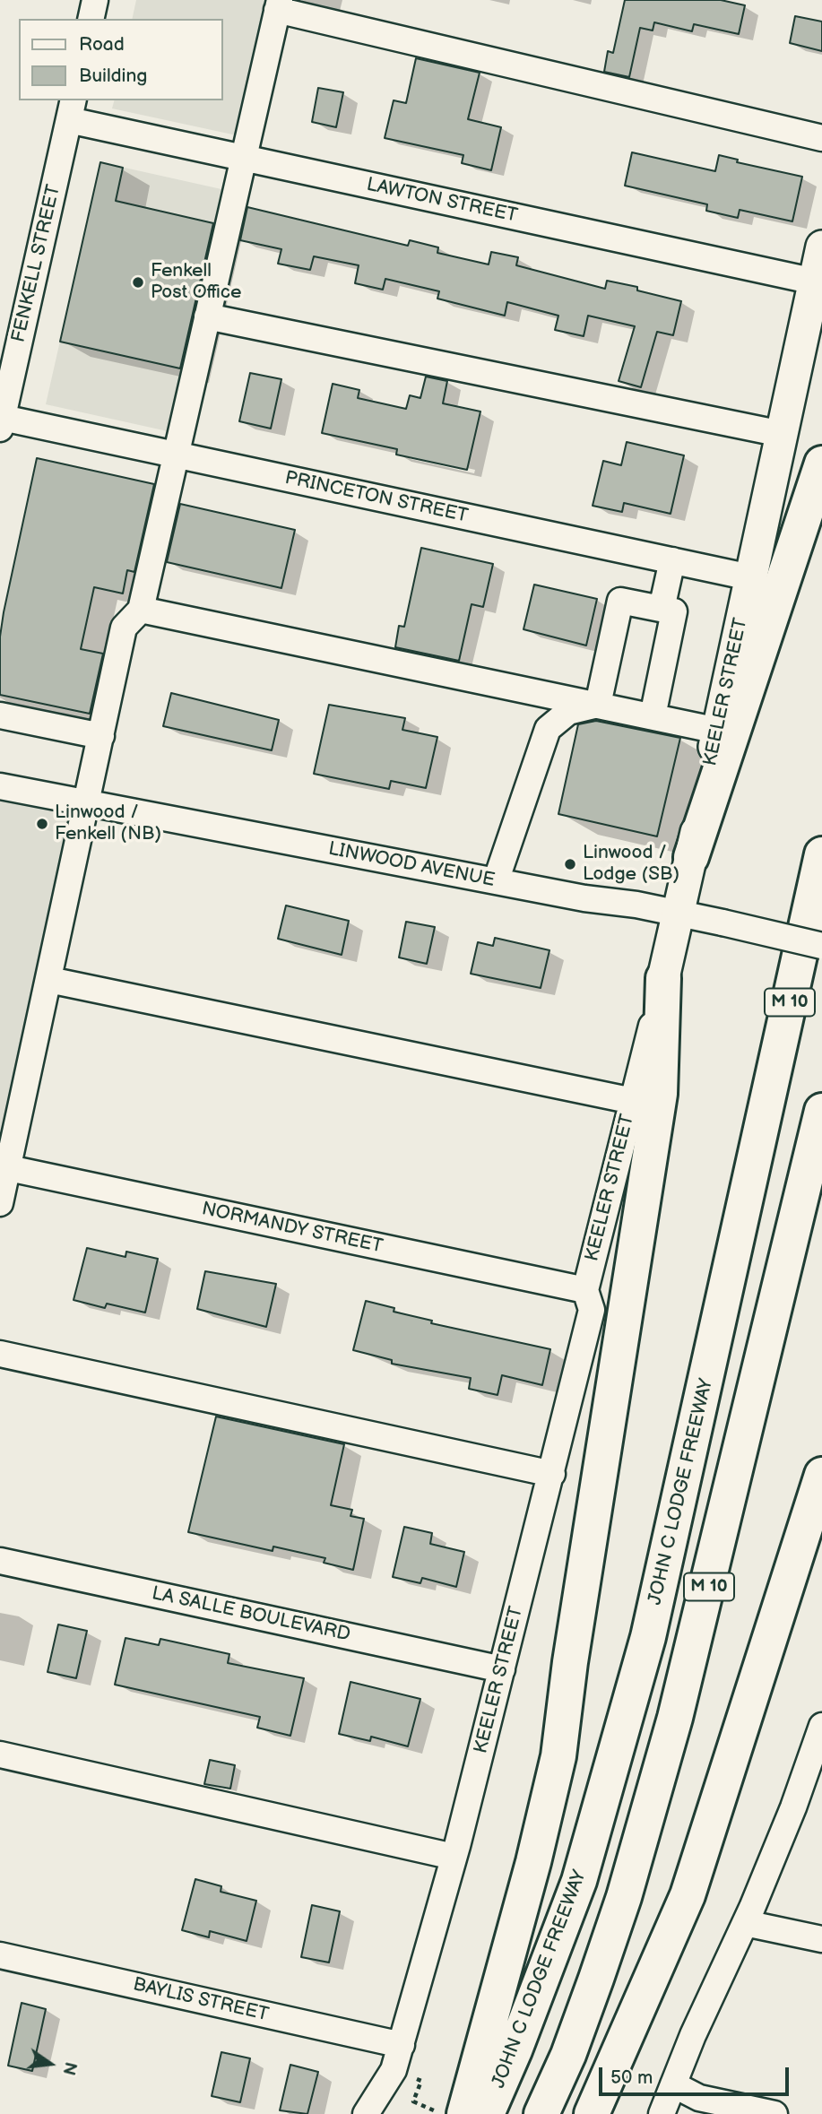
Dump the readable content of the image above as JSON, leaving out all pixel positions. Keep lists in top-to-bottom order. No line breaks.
{"streets":{"highway":["M 10","JOHN C LODGE FREEWAY"],"main road":["KEELER STREET"],"street":["LAWTON STREET","FENKELL STREET","PRINCETON STREET","LINWOOD AVENUE","NORMANDY STREET","LA SALLE BOULEVARD","BAYLIS STREET"]},"crossings":[["LAWTON STREET","FENKELL STREET"],["LAWTON STREET","KEELER STREET"],["FENKELL STREET","PRINCETON STREET"],["PRINCETON STREET","KEELER STREET"],["KEELER STREET","LINWOOD AVENUE"],["KEELER STREET","NORMANDY STREET"],["KEELER STREET","LA SALLE BOULEVARD"],["KEELER STREET","BAYLIS STREET"]],"places":["Fenkell Post Office","Linwood / Fenkell (NB)","Linwood / Lodge (SB)"],"legend":["Road","Building"],"scale_bar":"50 m","north":"right"}
